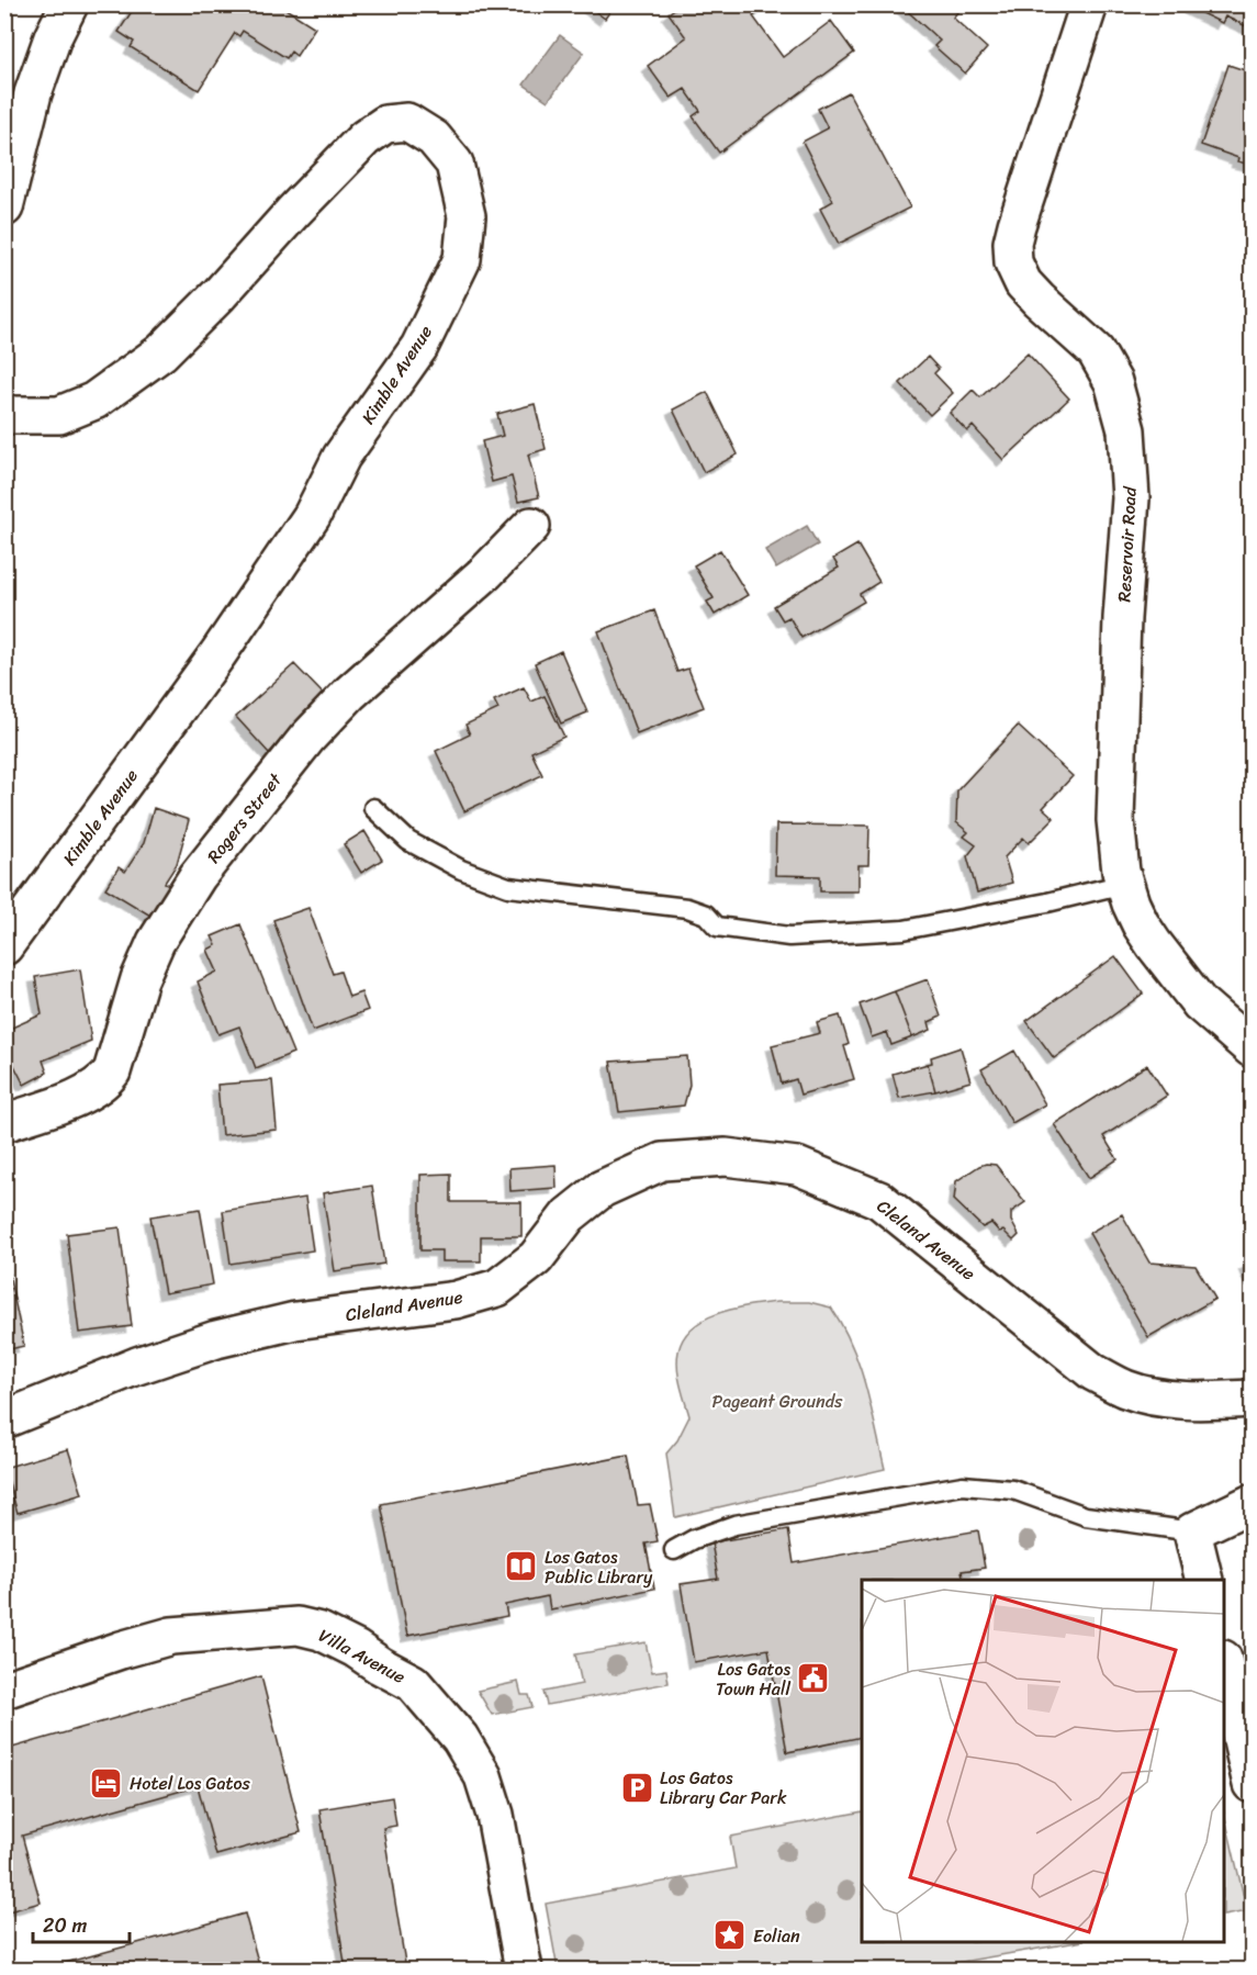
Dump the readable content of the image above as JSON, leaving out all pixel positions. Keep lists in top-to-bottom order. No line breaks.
{"streets":{"street":["Kimble Avenue","Reservoir Road","Rogers Street","Cleland Avenue","Villa Avenue"]},"parks":["Pageant Grounds"],"places":{"library":["Los Gatos Public Library"],"public building":["Los Gatos Town Hall"],"hotel":["Hotel Los Gatos"],"parking":["Los Gatos Library Car Park"],"place":["Eolian"]},"scale_bar":"20 m"}
